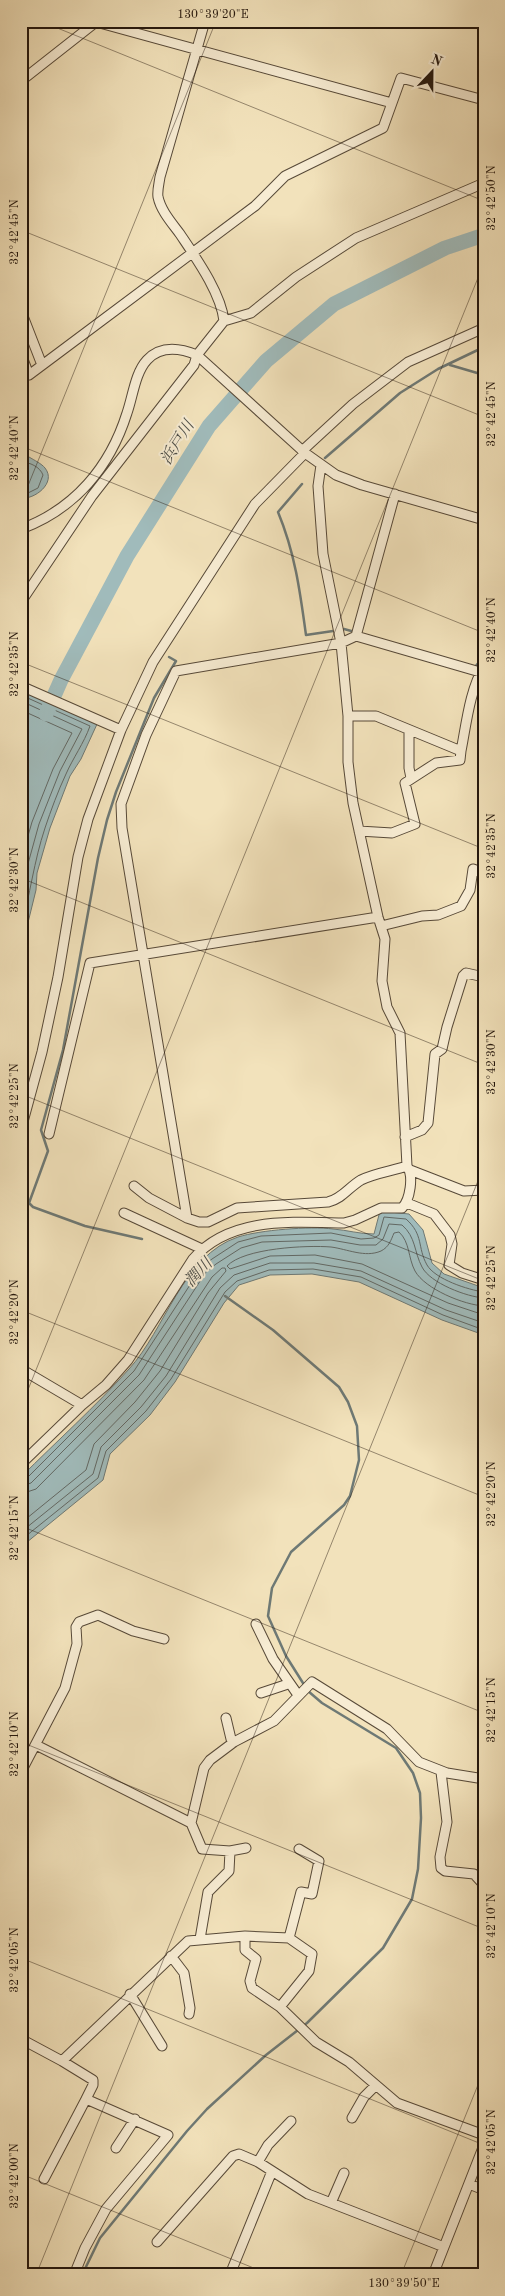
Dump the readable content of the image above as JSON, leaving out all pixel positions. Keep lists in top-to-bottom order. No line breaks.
{"water":["浜戸川","潤川"],"north":"top","coordinates":["130°39'20\"E","32°42'50\"N","32°42'45\"N","32°42'40\"N","32°42'35\"N","32°42'30\"N","32°42'25\"N","32°42'20\"N","32°42'15\"N","32°42'10\"N","32°42'05\"N","32°42'00\"N","130°39'50\"E"]}
